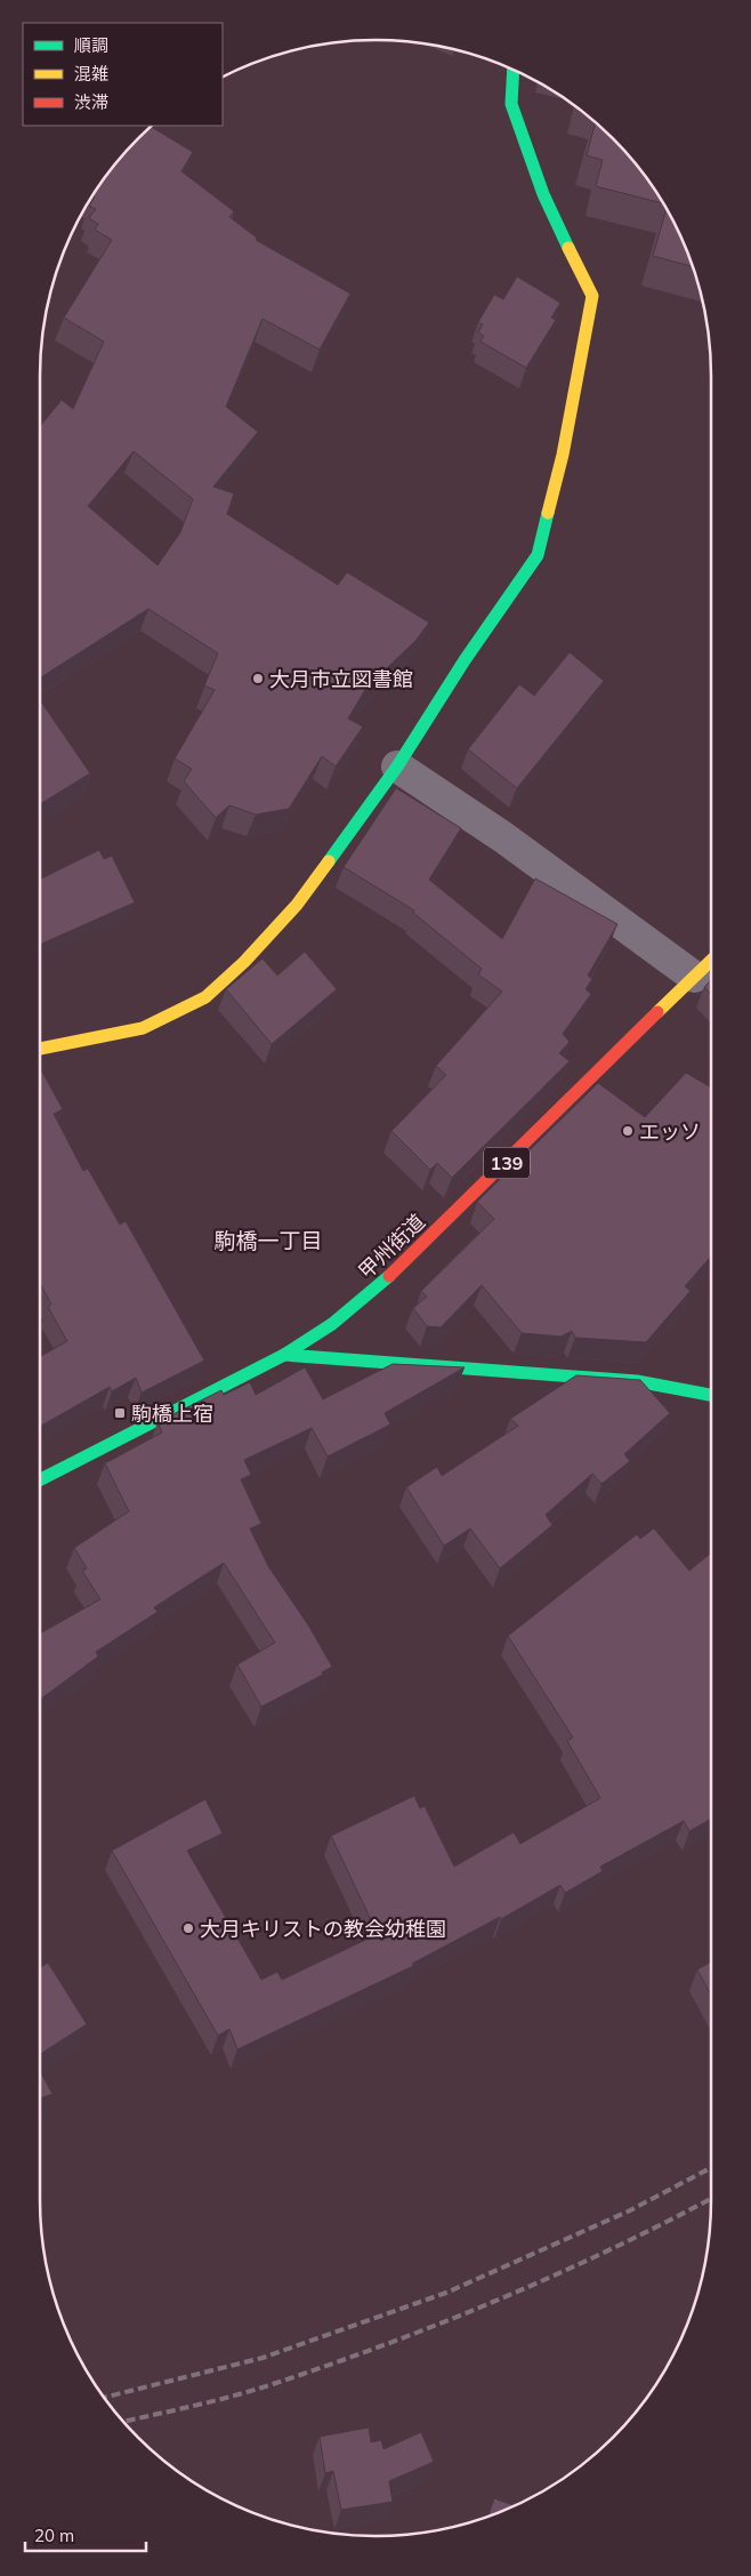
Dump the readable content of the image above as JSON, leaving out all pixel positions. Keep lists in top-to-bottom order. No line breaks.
{"streets":{"main road":["139","甲州街道"]},"districts":["駒橋一丁目"],"places":{"other":["大月市立図書館","エッソ","大月キリストの教会幼稚園"],"transit":["駒橋上宿"]},"legend":["順調","混雑","渋滞"],"scale_bar":"20 m"}
